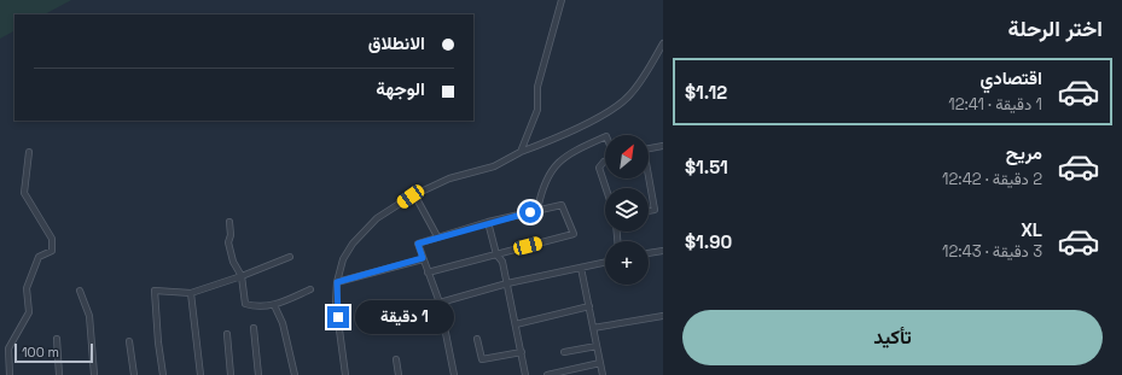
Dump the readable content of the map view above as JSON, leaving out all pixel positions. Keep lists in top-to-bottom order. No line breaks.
{"scale_bar":"100 m","north":"top right","page":{"heading":"اختر الرحلة","banner":["الانطلاق","الوجهة"],"list":[{"name":"اقتصادي","note":"1 دقيقة · 12:41","value":"$1.12"},{"name":"مريح","note":"2 دقيقة · 12:42","value":"$1.51"},{"name":"XL","note":"3 دقيقة · 12:43","value":"$1.90"}],"map_buttons":"+","buttons":"تأكيد","bubble":"1 دقيقة","scale":"100 m"}}
